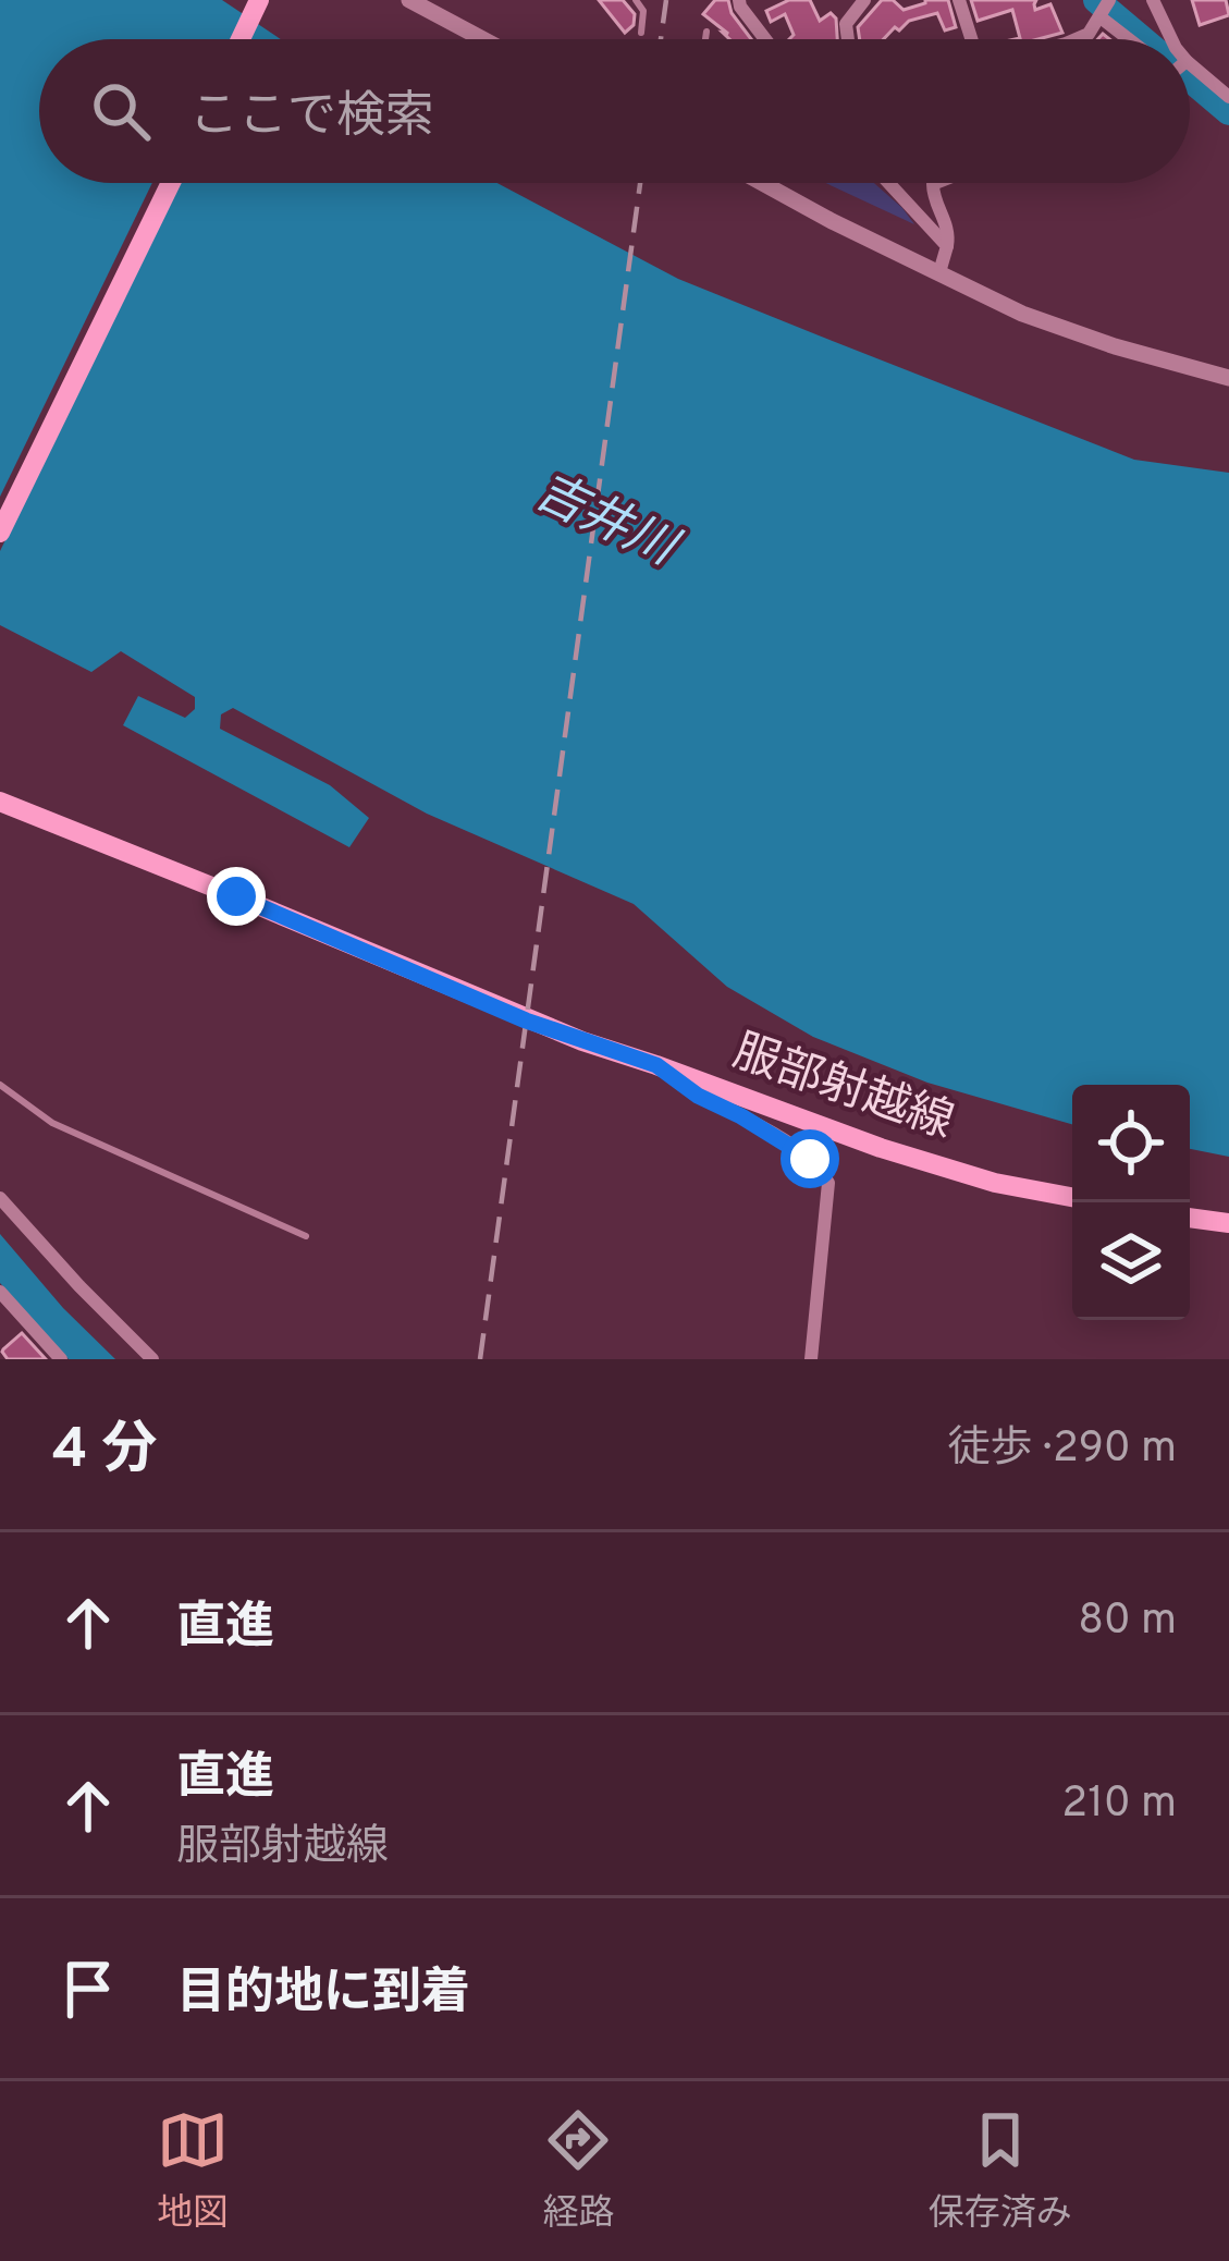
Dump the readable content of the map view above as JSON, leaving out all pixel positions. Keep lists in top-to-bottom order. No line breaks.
{"streets":{"main road":["服部射越線"]},"water":["吉井川"],"page":{"search":"ここで検索","heading":["4 分","徒歩 · 290 m"],"list":[["直進","80 m"],["直進","服部射越線","210 m"],"目的地に到着"],"nav":["地図","経路","保存済み"]}}
